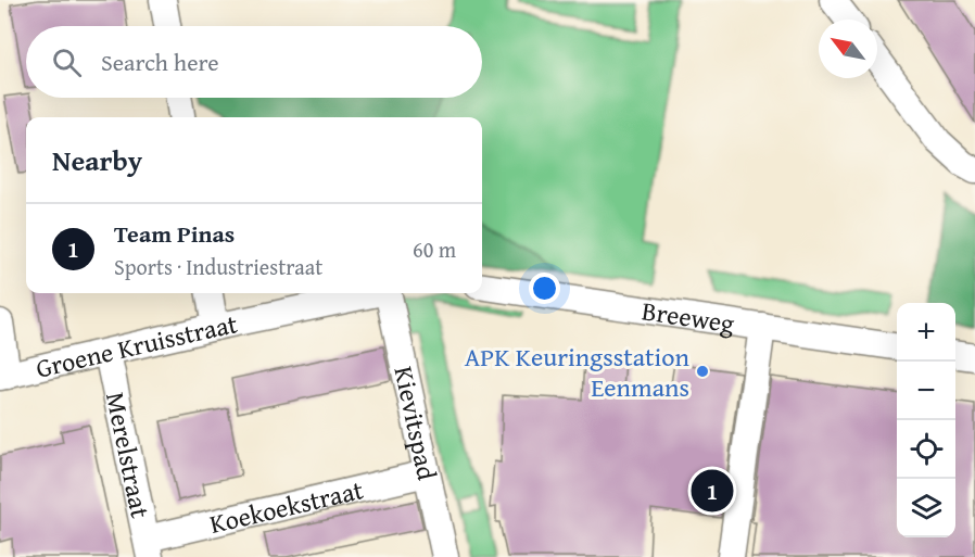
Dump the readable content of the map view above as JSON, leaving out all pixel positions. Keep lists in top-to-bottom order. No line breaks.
{"streets":{"street":["Breeweg","Groene Kruisstraat","Kievitspad","Merelstraat","Koekoekstraat"]},"crossings":[["Groene Kruisstraat","Merelstraat"],["Kievitspad","Koekoekstraat"],["Merelstraat","Koekoekstraat"]],"places":["APK Keuringsstation Eenmans"],"north":"top left","page":{"search":"Search here","heading":"Nearby","list":[{"mark":"1","name":"Team Pinas","note":"Sports · Industriestraat","value":"60 m"}],"map_buttons":["+","−"],"pins":"1"}}
